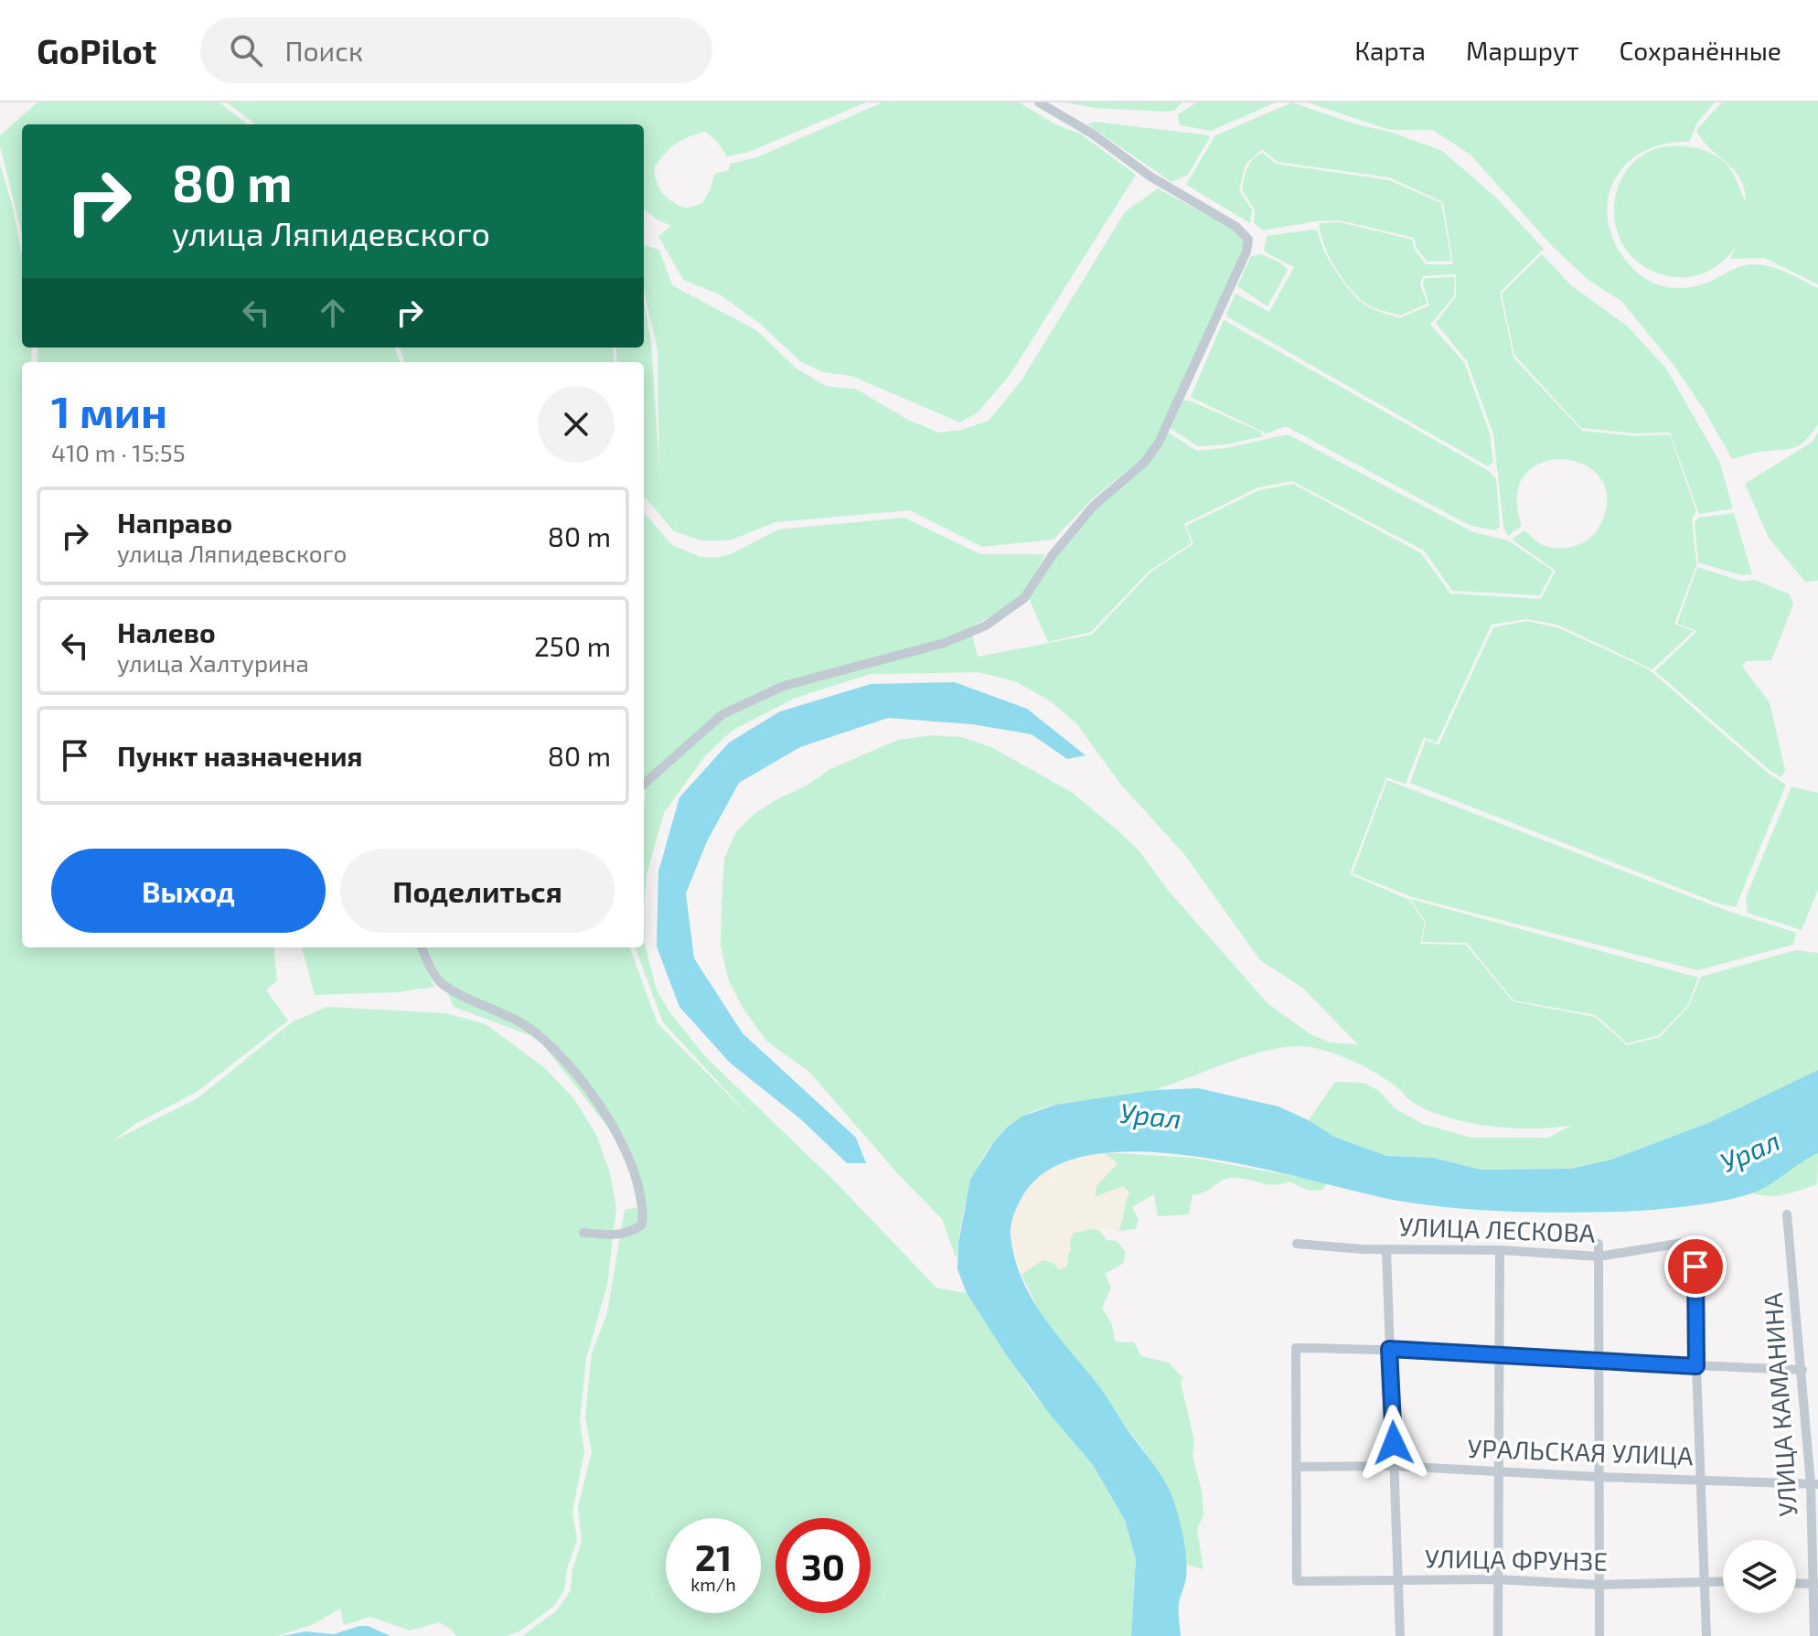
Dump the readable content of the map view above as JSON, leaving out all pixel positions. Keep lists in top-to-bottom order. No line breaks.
{"streets":{"street":["УЛИЦА ЛЕСКОВА","УЛИЦА КАМАНИНА","УРАЛЬСКАЯ УЛИЦА","УЛИЦА ФРУНЗЕ"]},"crossings":[["УЛИЦА КАМАНИНА","УРАЛЬСКАЯ УЛИЦА"],["УРАЛЬСКАЯ УЛИЦА","УЛИЦА ФРУНЗЕ"]],"water":["Урал"],"page":{"header":"GoPilot","search":"Поиск","nav":["Карта","Маршрут","Сохранённые"],"turn":["80 m","улица Ляпидевского"],"heading":["1 мин","410 m · 15:55"],"list":[{"name":"Направо","note":"улица Ляпидевского","value":"80 m"},{"name":"Налево","note":"улица Халтурина","value":"250 m"},{"name":"Пункт назначения","value":"80 m"}],"buttons":["Выход","Поделиться"],"speed":"21 km/h","limit":"30"}}
